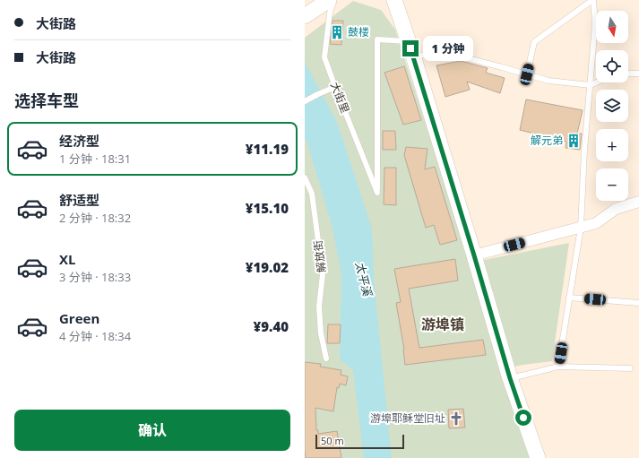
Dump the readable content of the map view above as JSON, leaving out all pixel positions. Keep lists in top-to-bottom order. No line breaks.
{"streets":{"lane":["大街里","解放街"]},"districts":["游埠镇"],"water":["太平溪"],"places":{"building":["鼓楼","解元弟"],"church":["游埠耶稣堂旧址"]},"scale_bar":"50 m","north":"bottom","page":{"banner":["大街路","大街路"],"map_buttons":["+","−"],"bubble":"1 分钟","heading":"选择车型","list":[{"name":"经济型","note":"1 分钟 · 18:31","value":"¥11.19"},{"name":"舒适型","note":"2 分钟 · 18:32","value":"¥15.10"},{"name":"XL","note":"3 分钟 · 18:33","value":"¥19.02"},{"name":"Green","note":"4 分钟 · 18:34","value":"¥9.40"}],"buttons":"确认","scale":"50 m"}}
